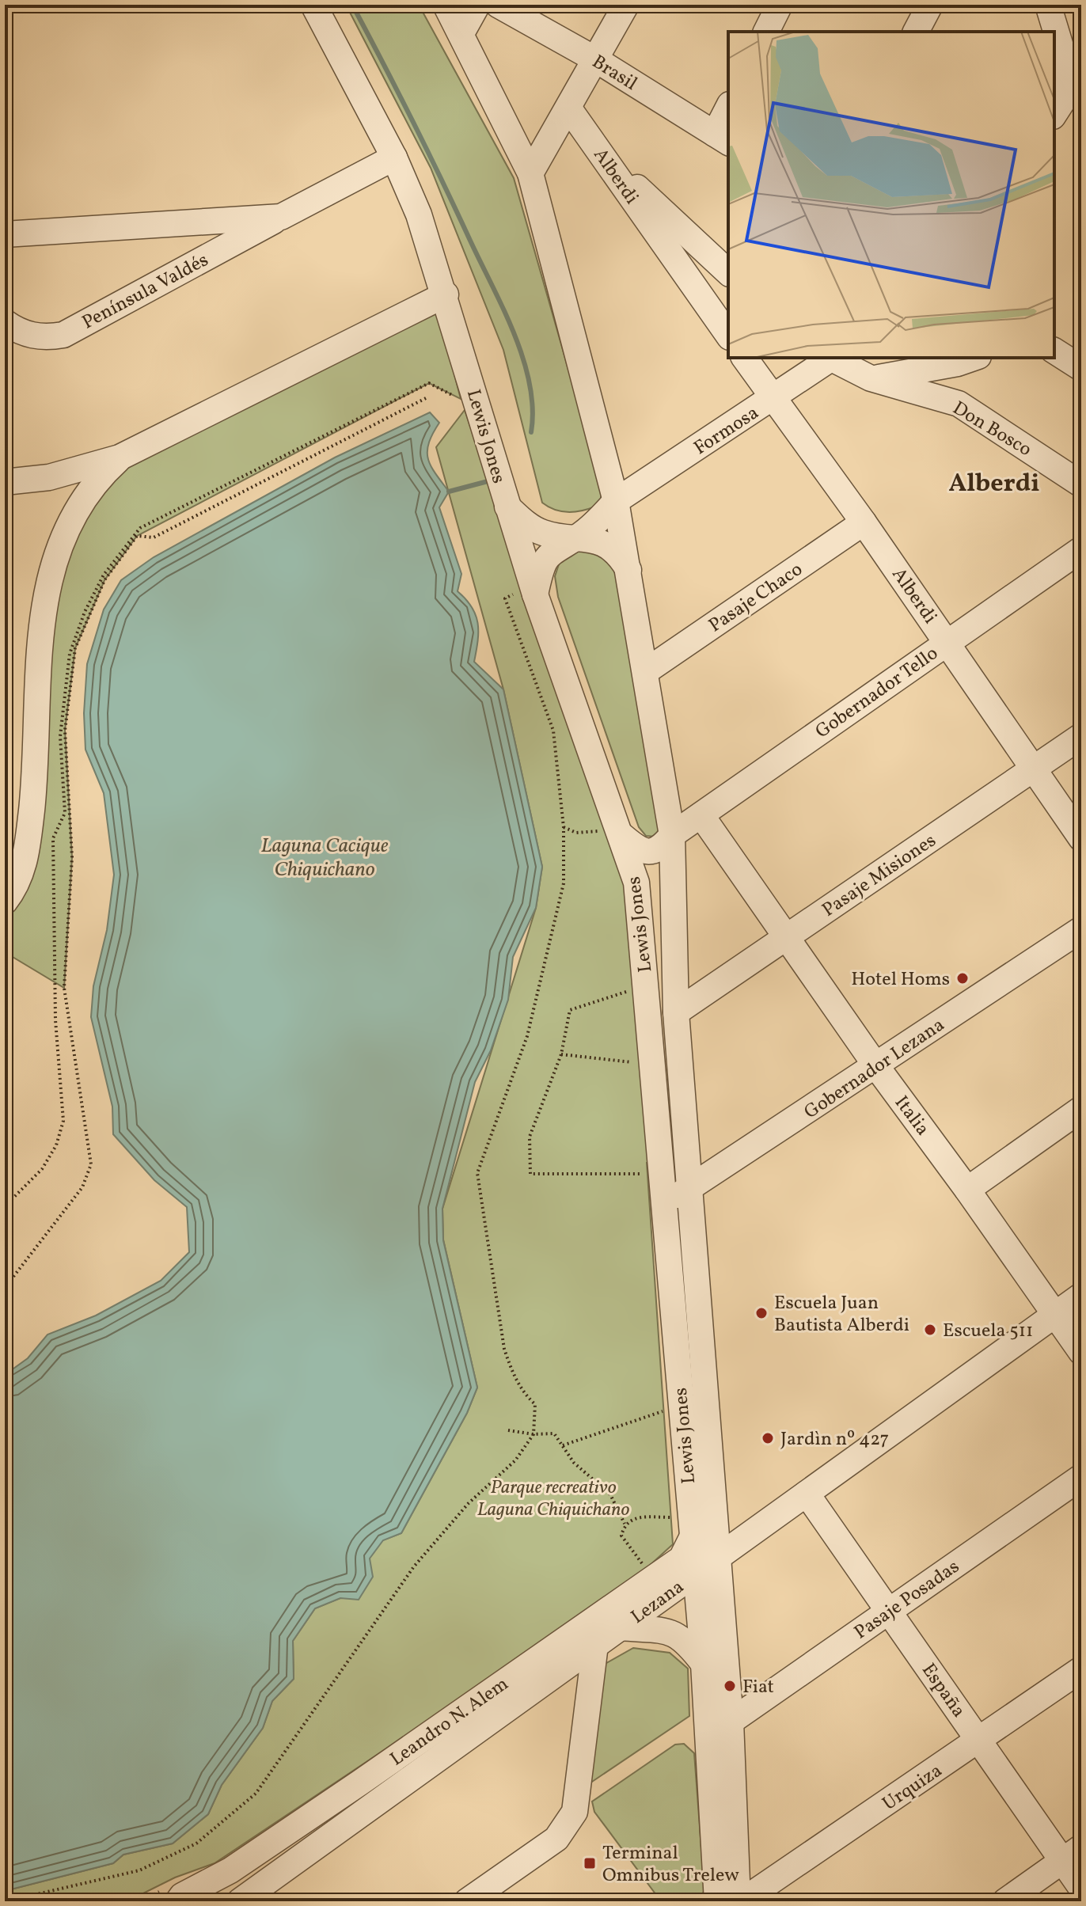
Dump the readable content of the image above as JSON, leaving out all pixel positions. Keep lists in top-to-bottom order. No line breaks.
{"streets":{"street":["Brasil","Alberdi","Península Valdés","Don Bosco","Formosa","Lewis Jones","Pasaje Chaco","Gobernador Tello","Pasaje Misiones","Gobernador Lezana","Italia","Pasaje Posadas","Lezana","España","Leandro N. Alem","Urquiza"]},"crossings":[["Alberdi","Formosa"],["Alberdi","Pasaje Chaco"],["Alberdi","Gobernador Tello"],["Alberdi","Pasaje Misiones"],["Península Valdés","Lewis Jones"],["Formosa","Lewis Jones"],["Lewis Jones","Pasaje Chaco"],["Lewis Jones","Gobernador Tello"],["Lewis Jones","Pasaje Misiones"],["Lewis Jones","Gobernador Lezana"],["Lewis Jones","Pasaje Posadas"],["Lewis Jones","Lezana"],["Lewis Jones","Leandro N. Alem"],["Lewis Jones","Urquiza"],["Gobernador Tello","Italia"],["Pasaje Misiones","Italia"],["Gobernador Lezana","Italia"],["Pasaje Posadas","España"],["Lezana","Leandro N. Alem"],["España","Urquiza"]],"districts":["Alberdi"],"water":["Laguna Cacique Chiquichano"],"parks":["Parque recreativo Laguna Chiquichano"],"places":{"other":["Hotel Homs","Escuela Juan Bautista Alberdi","Escuela 511","Jardìn nº 427","Fiat"],"transit":["Terminal Omnibus Trelew"]}}
